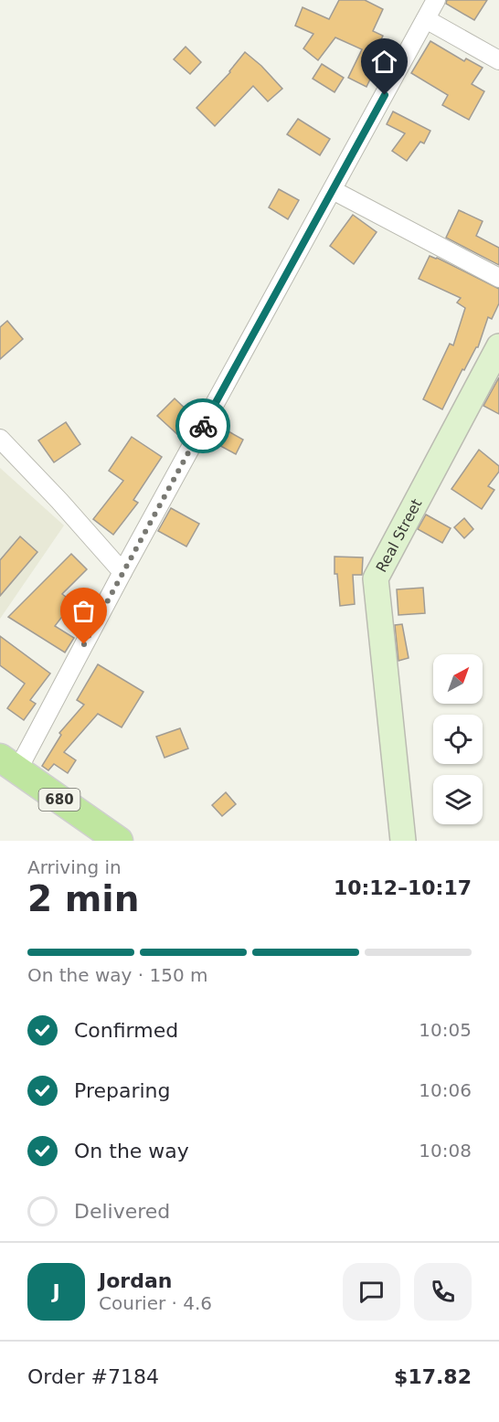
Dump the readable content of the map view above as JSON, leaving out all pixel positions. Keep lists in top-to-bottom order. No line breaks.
{"streets":{"main road":["680"],"street":["Real Street"]},"north":"top right","page":{"heading":["2 min","Arriving in","10:12–10:17"],"panel":["Jordan","Courier · 4.6","Order #7184","$17.82"],"bar":"On the way · 150 m","list":[["Confirmed","10:05"],["Preparing","10:06"],["On the way","10:08"],"Delivered"],"round":"J"}}
